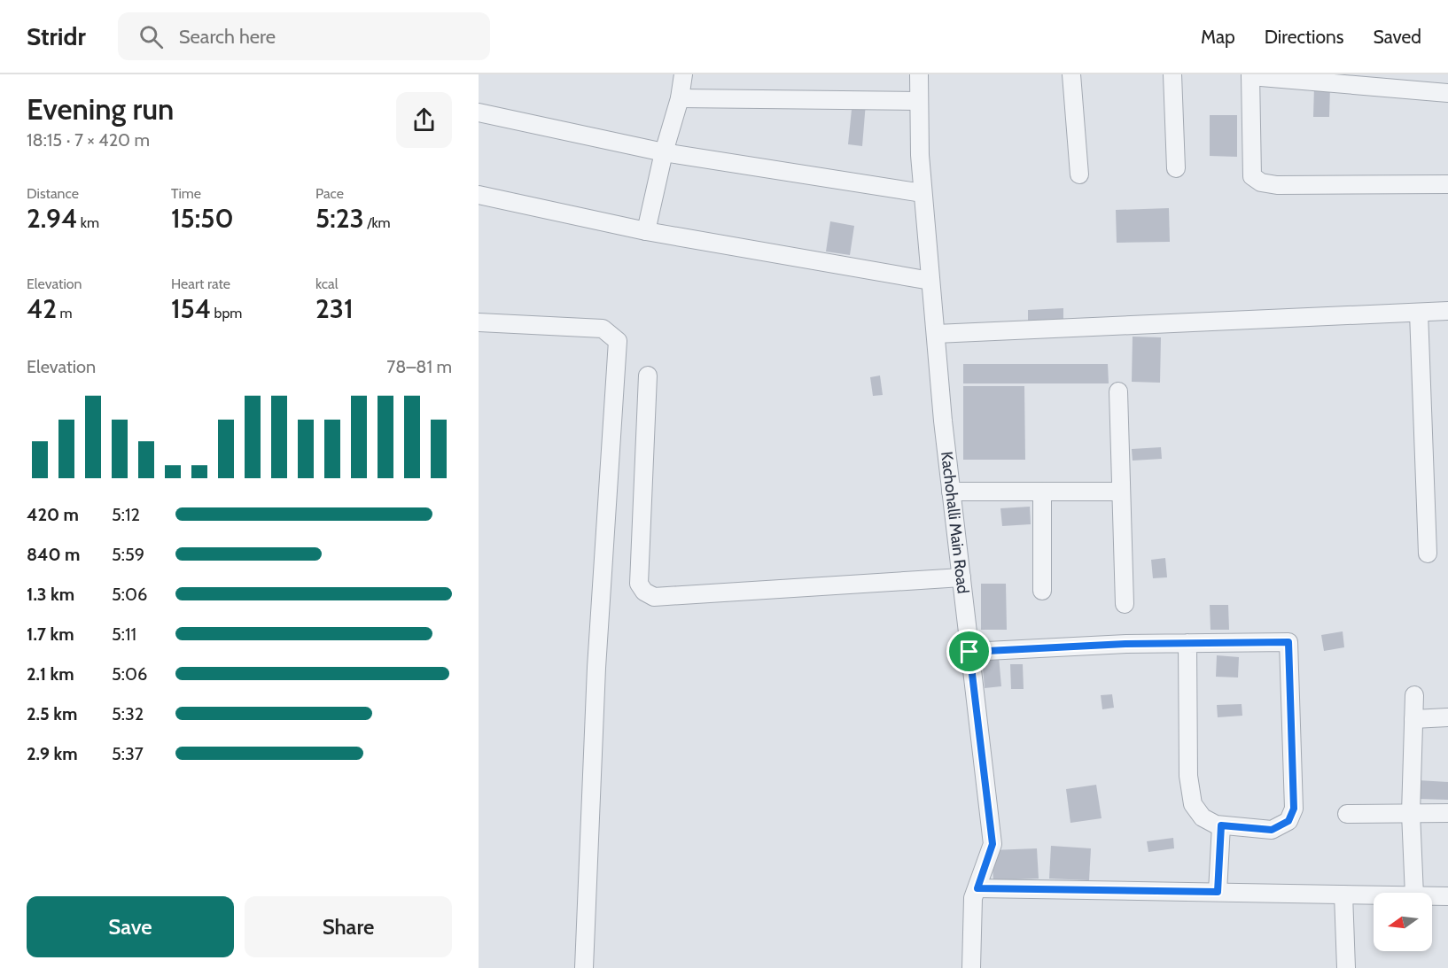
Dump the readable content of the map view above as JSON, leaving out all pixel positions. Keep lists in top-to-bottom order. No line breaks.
{"streets":{"street":["Kachohalli Main Road"]},"north":"left","page":{"header":"Stridr","search":"Search here","nav":["Map","Directions","Saved"],"heading":["Evening run","18:15 · 7 × 420 m"],"stats":[["Distance","2.94 km"],["Time","15:50"],["Pace","5:23 /km"],["Elevation","42 m"],["Heart rate","154 bpm"],["kcal","231"]],"chart":["Elevation","78–81 m"],"list":[{"name":"420 m","note":"5:12"},{"name":"840 m","note":"5:59"},{"name":"1.3 km","note":"5:06"},{"name":"1.7 km","note":"5:11"},{"name":"2.1 km","note":"5:06"},{"name":"2.5 km","note":"5:32"},{"name":"2.9 km","note":"5:37"}],"buttons":["Save","Share"]}}
